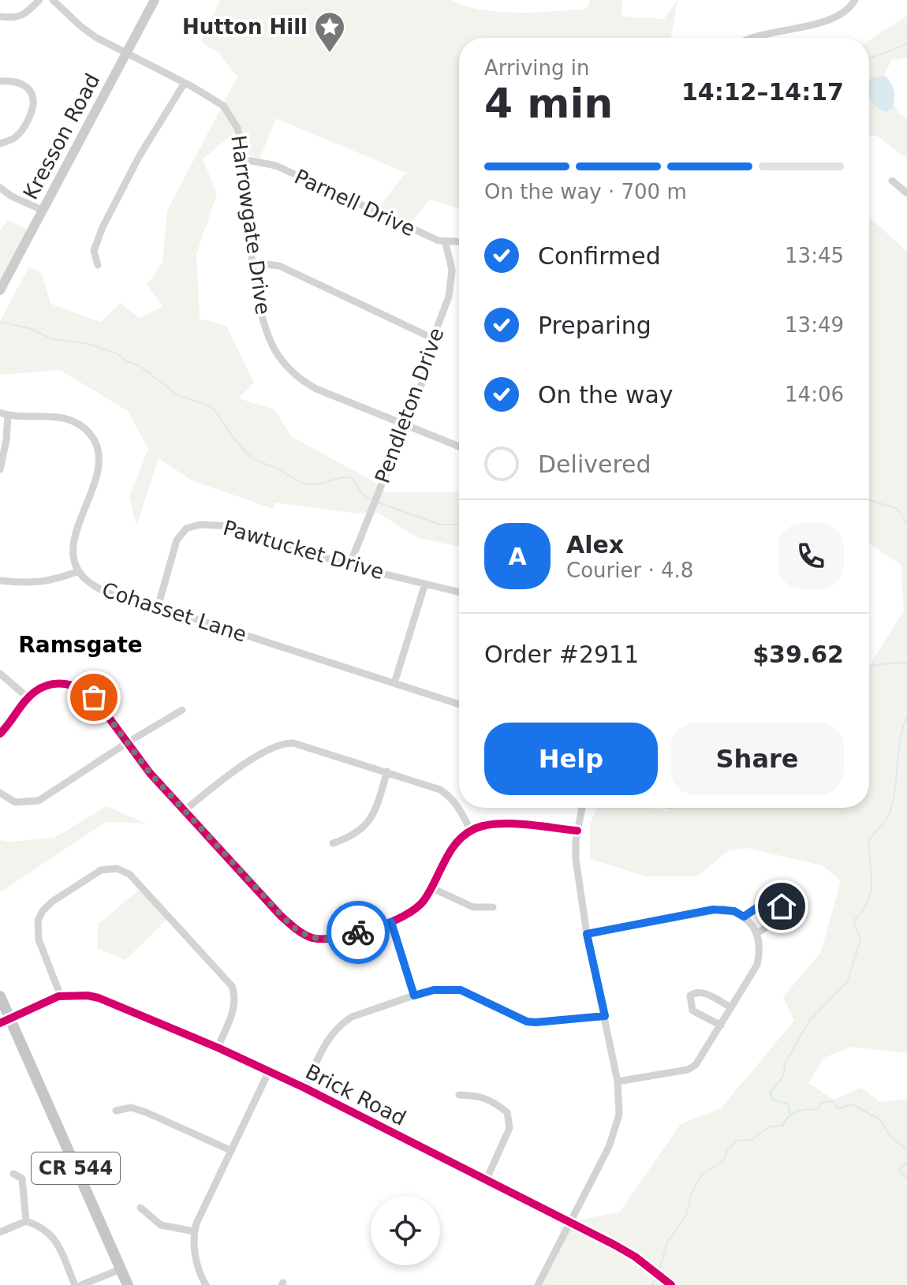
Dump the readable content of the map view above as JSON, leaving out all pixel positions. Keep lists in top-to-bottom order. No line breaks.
{"streets":{"main road":["CR 544"],"street":["Kresson Road","Parnell Drive","Harrowgate Drive","Pendleton Drive","Pawtucket Drive","Cohasset Lane","Brick Road"]},"crossings":[["Kresson Road","Harrowgate Drive"],["Parnell Drive","Harrowgate Drive"],["Parnell Drive","Pendleton Drive"],["Harrowgate Drive","Pendleton Drive"],["Pendleton Drive","Pawtucket Drive"],["Pawtucket Drive","Cohasset Lane"],["Brick Road","CR 544"]],"districts":["Ramsgate"],"places":{"place":["Hutton Hill"]},"page":{"heading":["4 min","Arriving in","14:12–14:17"],"panel":["Alex","Courier · 4.8","Order #2911","$39.62"],"bar":"On the way · 700 m","list":[["Confirmed","13:45"],["Preparing","13:49"],["On the way","14:06"],"Delivered"],"round":"A","buttons":["Help","Share"]}}
